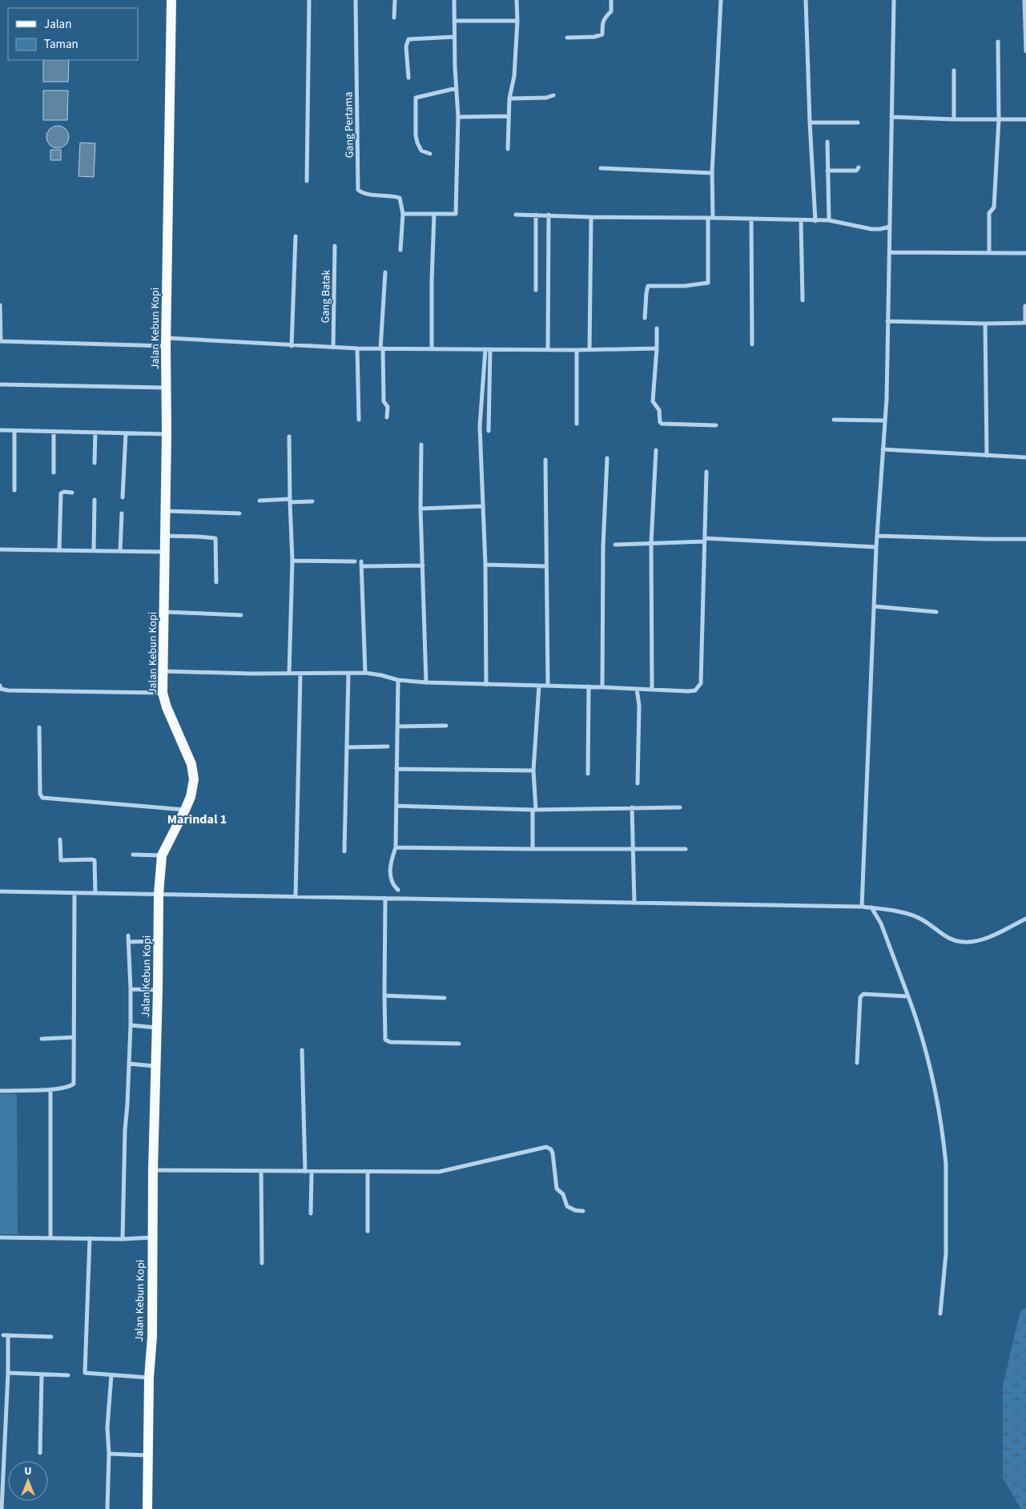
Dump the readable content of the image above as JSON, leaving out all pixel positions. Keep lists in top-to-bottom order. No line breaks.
{"streets":{"main road":["Jalan Kebun Kopi"],"street":["Gang Pertama","Gang Batak"]},"districts":["Marindal 1"],"legend":["Jalan","Taman"],"north":"top"}
